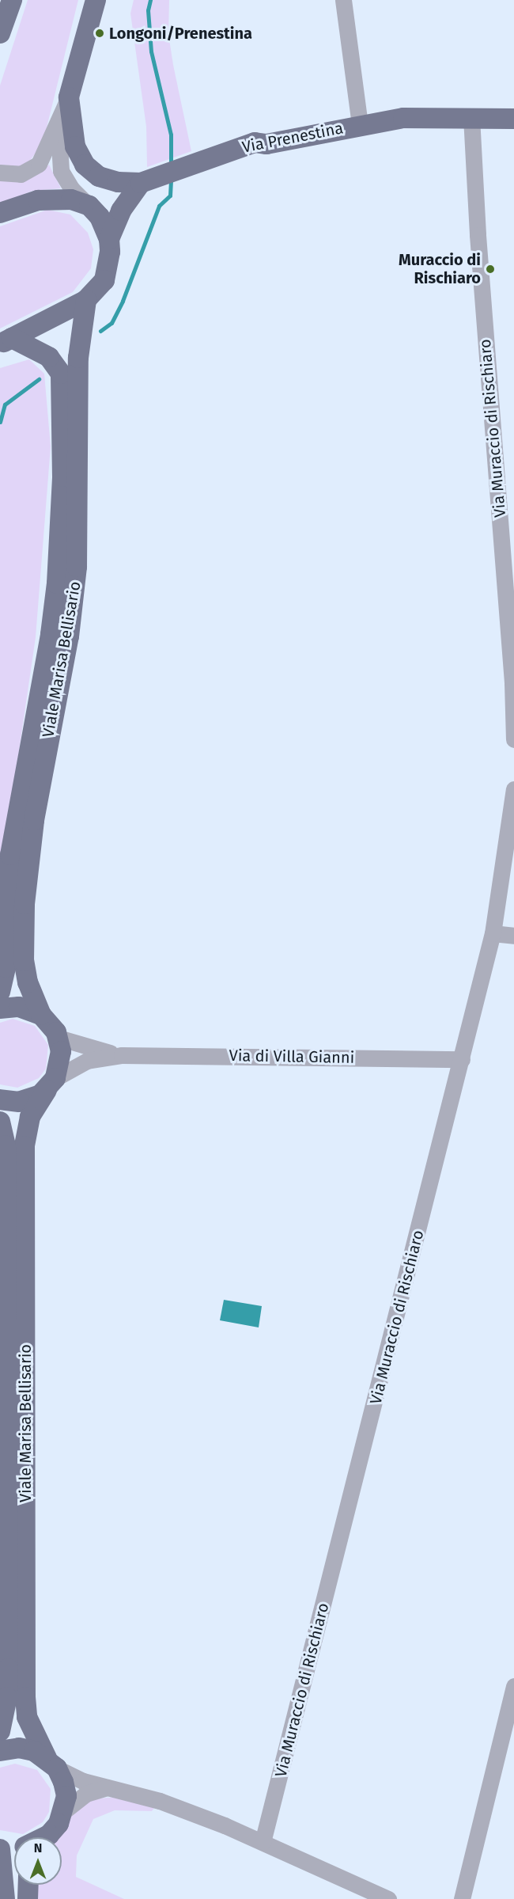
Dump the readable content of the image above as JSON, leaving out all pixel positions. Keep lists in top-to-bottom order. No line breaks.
{"streets":{"main road":["Via Prenestina","Viale Marisa Bellisario"],"street":["Via Muraccio di Rischiaro","Via di Villa Gianni"]},"crossings":[["Via Prenestina","Via Muraccio di Rischiaro"],["Via Muraccio di Rischiaro","Via di Villa Gianni"],["Viale Marisa Bellisario","Via di Villa Gianni"]],"places":["Longoni/Prenestina","Muraccio di Rischiaro"],"north":"top"}
